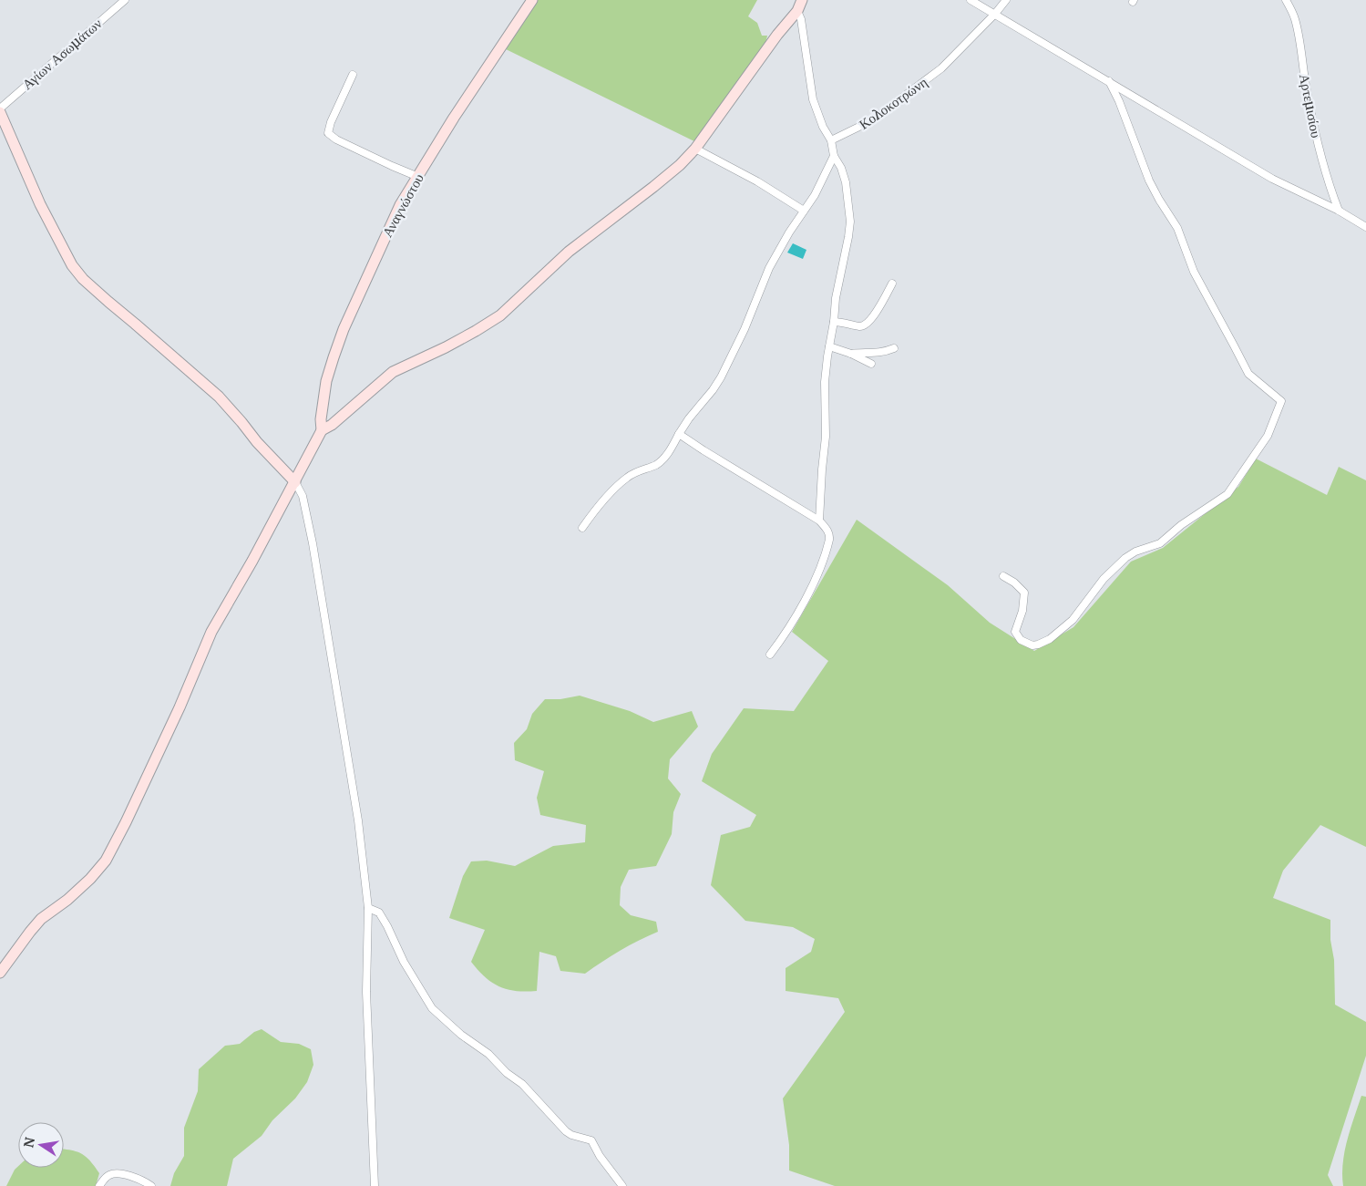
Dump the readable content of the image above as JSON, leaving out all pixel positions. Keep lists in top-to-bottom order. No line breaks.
{"streets":{"street":["Αγίων Ασωμάτων","Κολοκοτρώνη","Αρτεμισίου","Αναγνώστου"]},"north":"left"}
